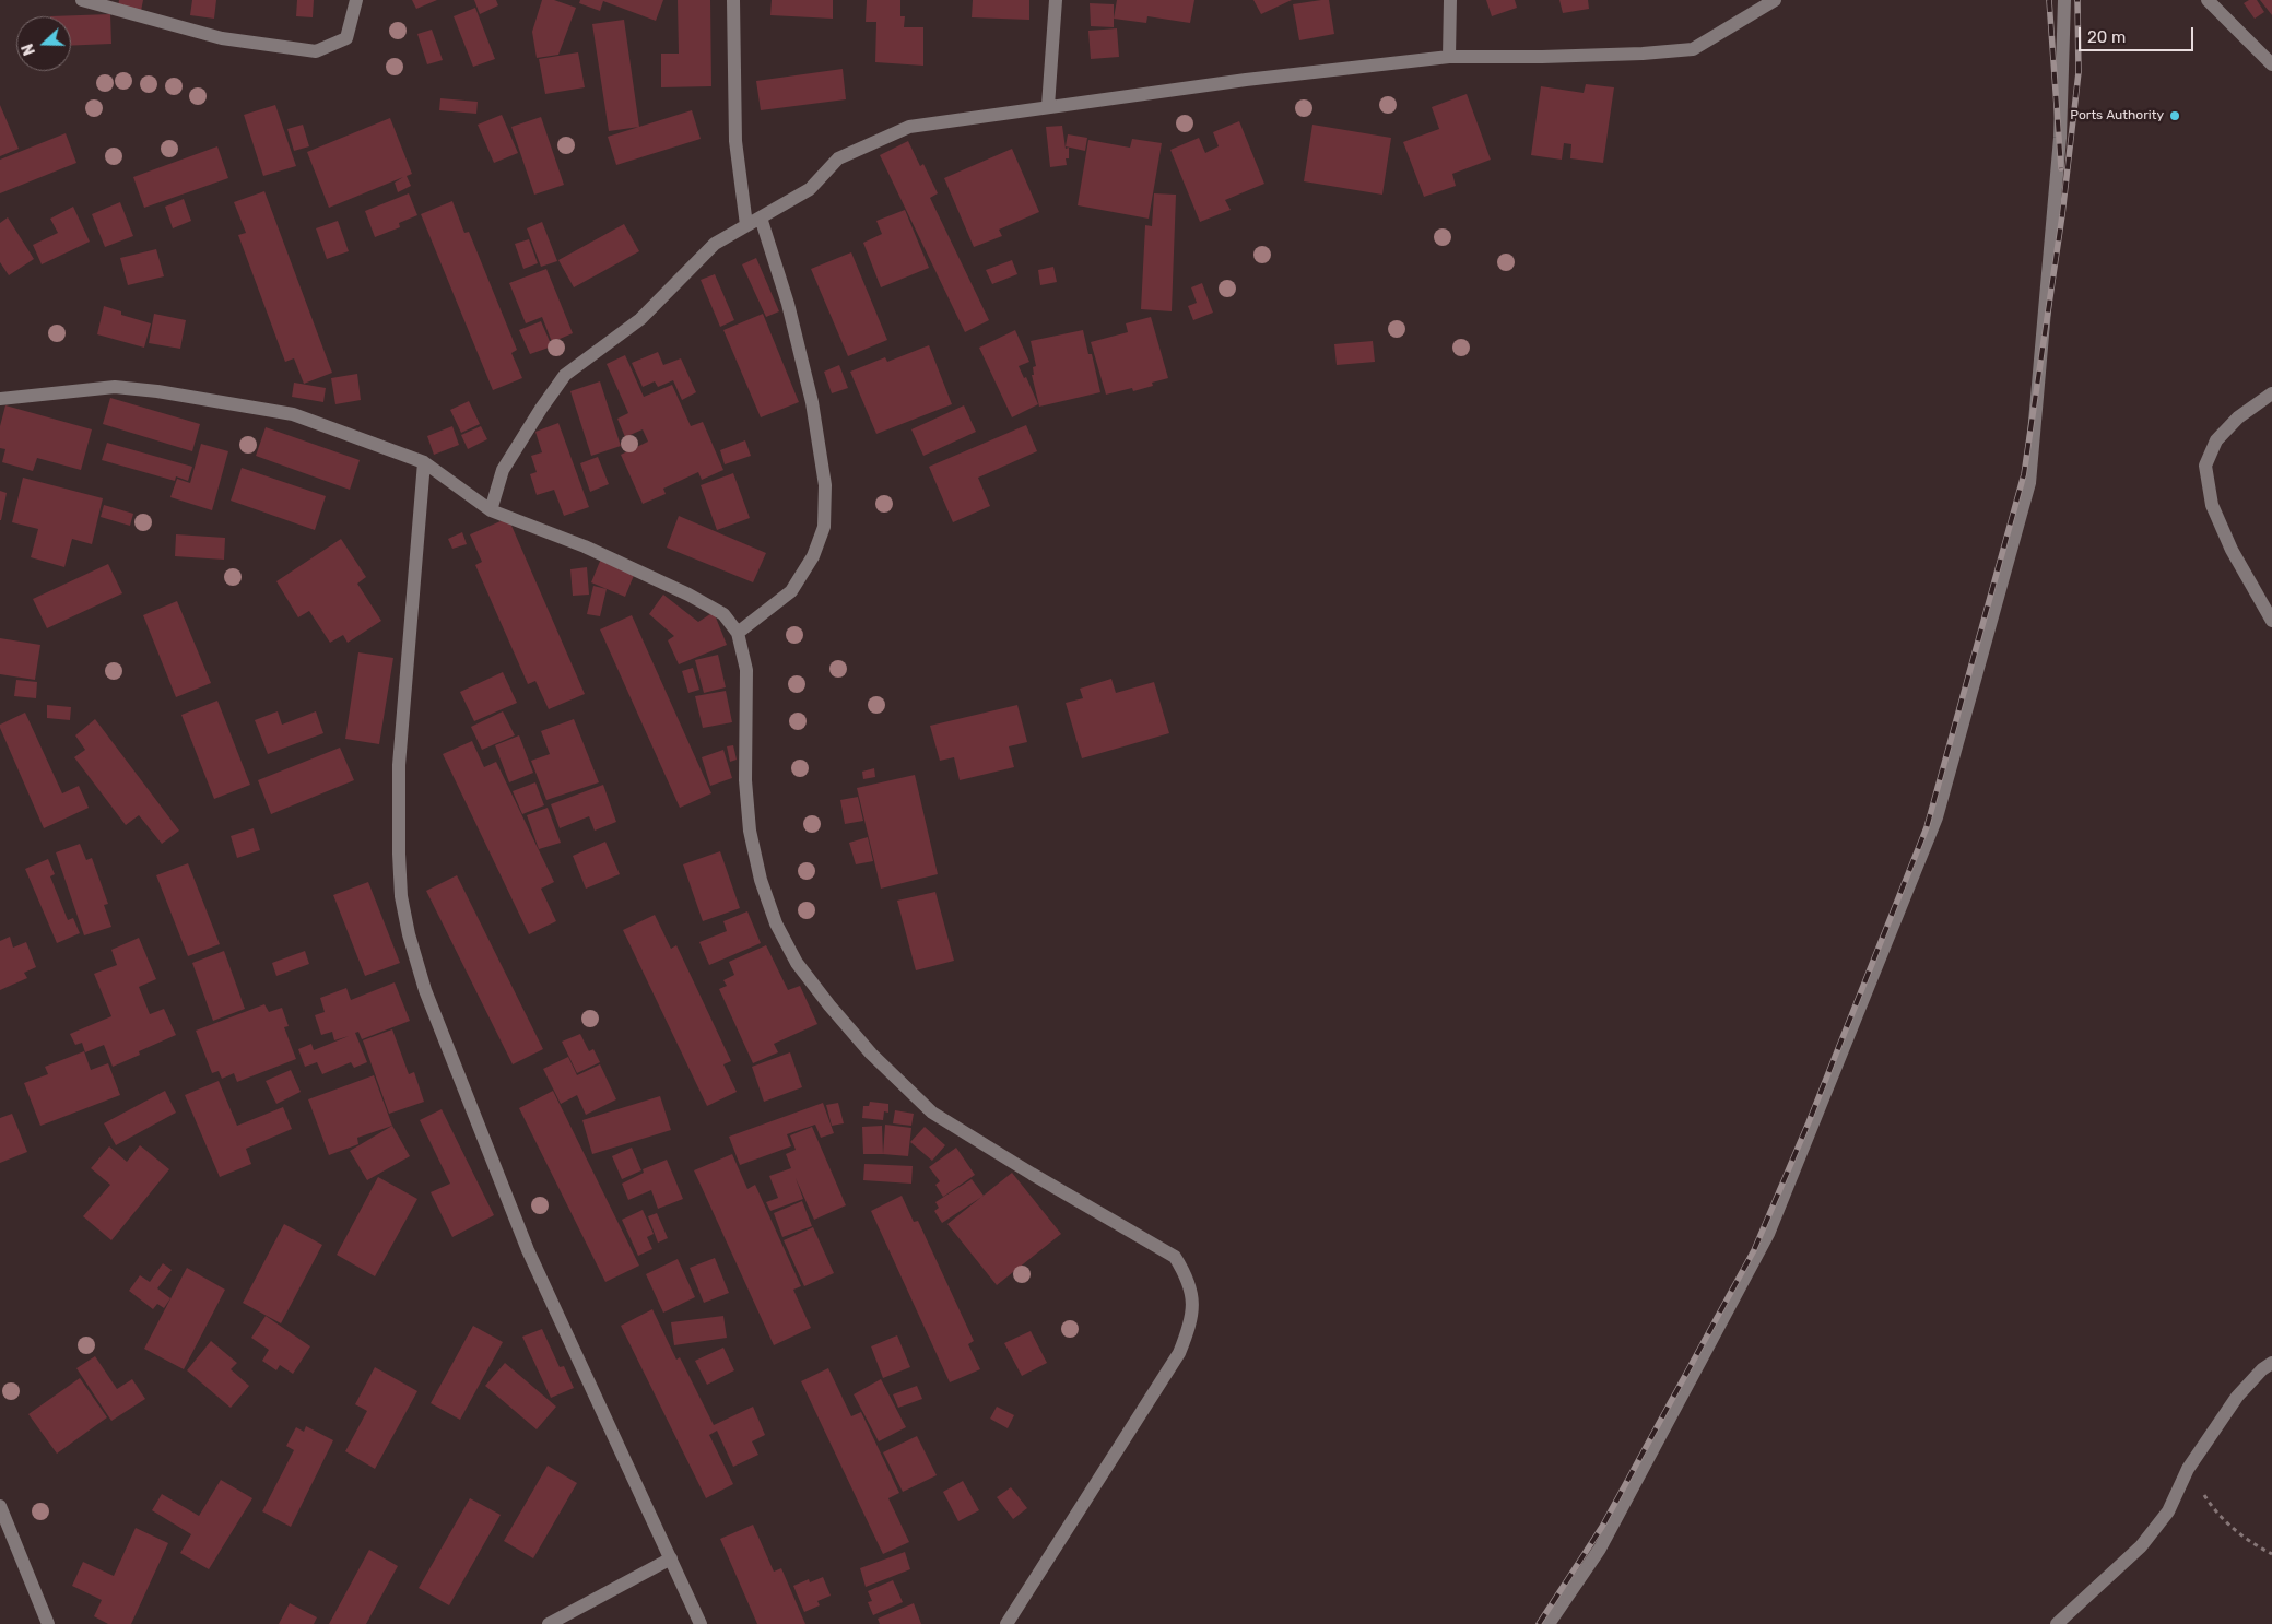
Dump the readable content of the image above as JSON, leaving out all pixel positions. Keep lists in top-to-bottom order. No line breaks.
{"places":["Ports Authority"],"scale_bar":"20 m","north":"left"}
